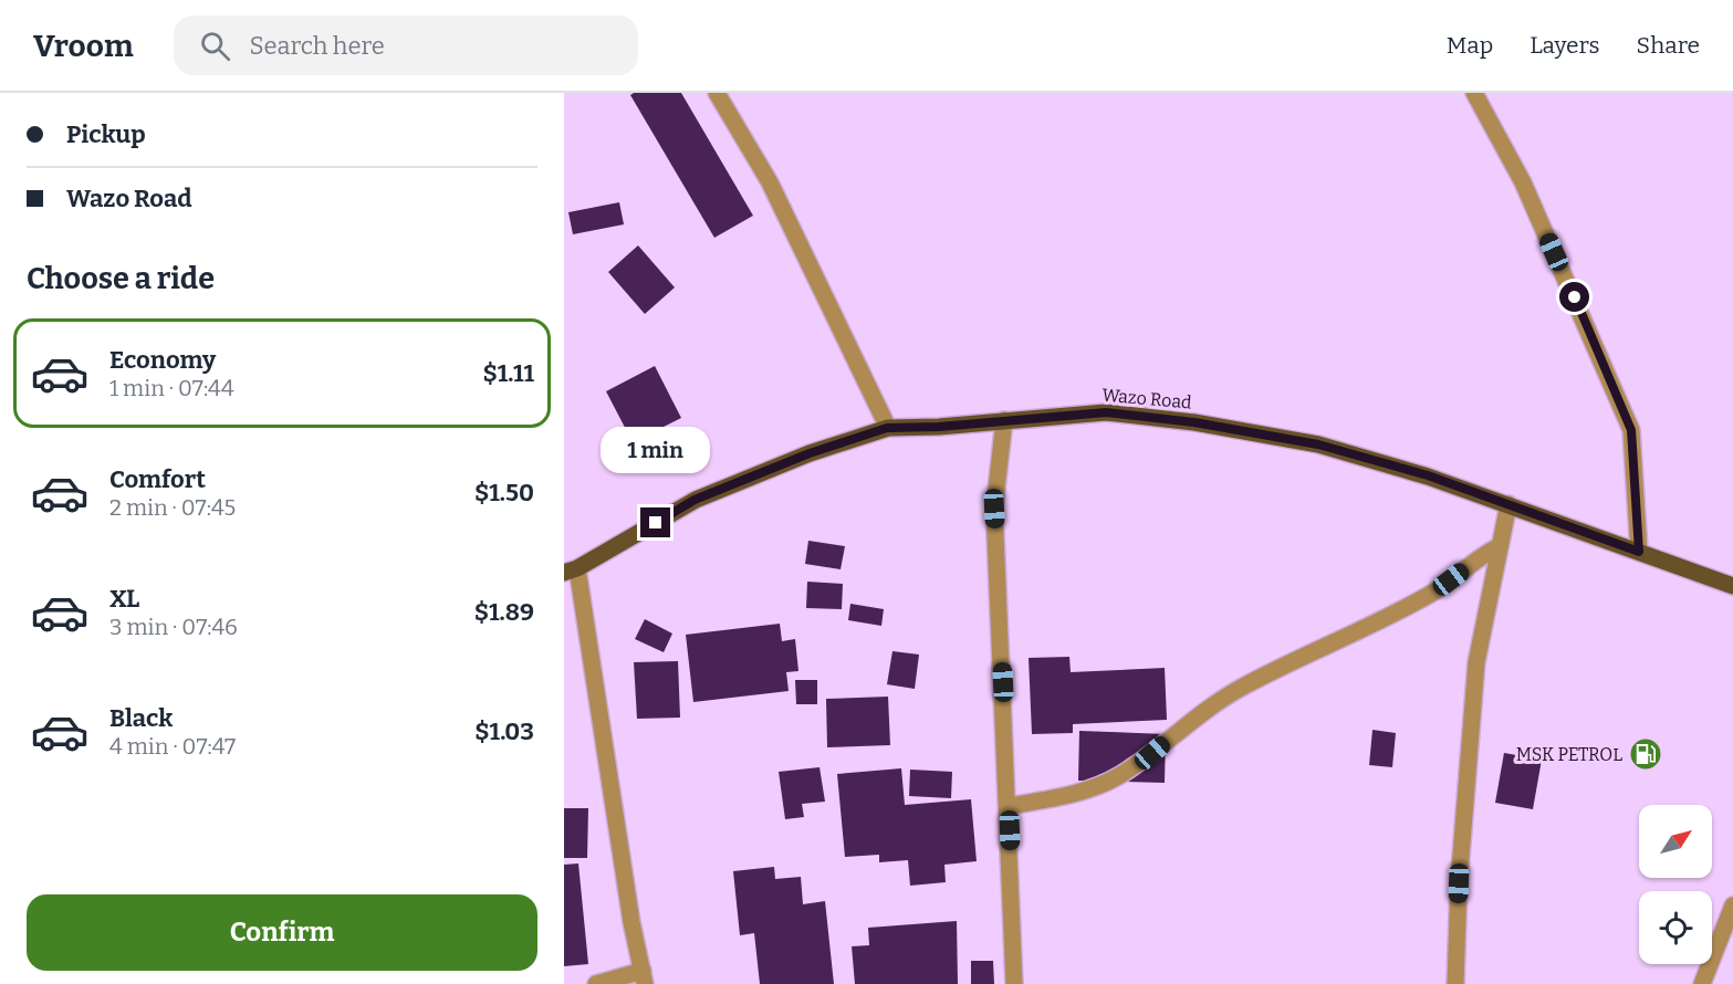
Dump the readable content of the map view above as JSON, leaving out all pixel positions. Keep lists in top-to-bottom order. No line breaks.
{"streets":{"main road":["Wazo Road"]},"places":{"fuel station":["MSK PETROL"]},"north":"top right","page":{"header":"Vroom","search":"Search here","nav":["Map","Layers","Share"],"banner":["Pickup","Wazo Road"],"heading":"Choose a ride","list":[{"name":"Economy","note":"1 min · 07:44","value":"$1.11"},{"name":"Comfort","note":"2 min · 07:45","value":"$1.50"},{"name":"XL","note":"3 min · 07:46","value":"$1.89"},{"name":"Black","note":"4 min · 07:47","value":"$1.03"}],"bubble":"1 min","buttons":"Confirm"}}
